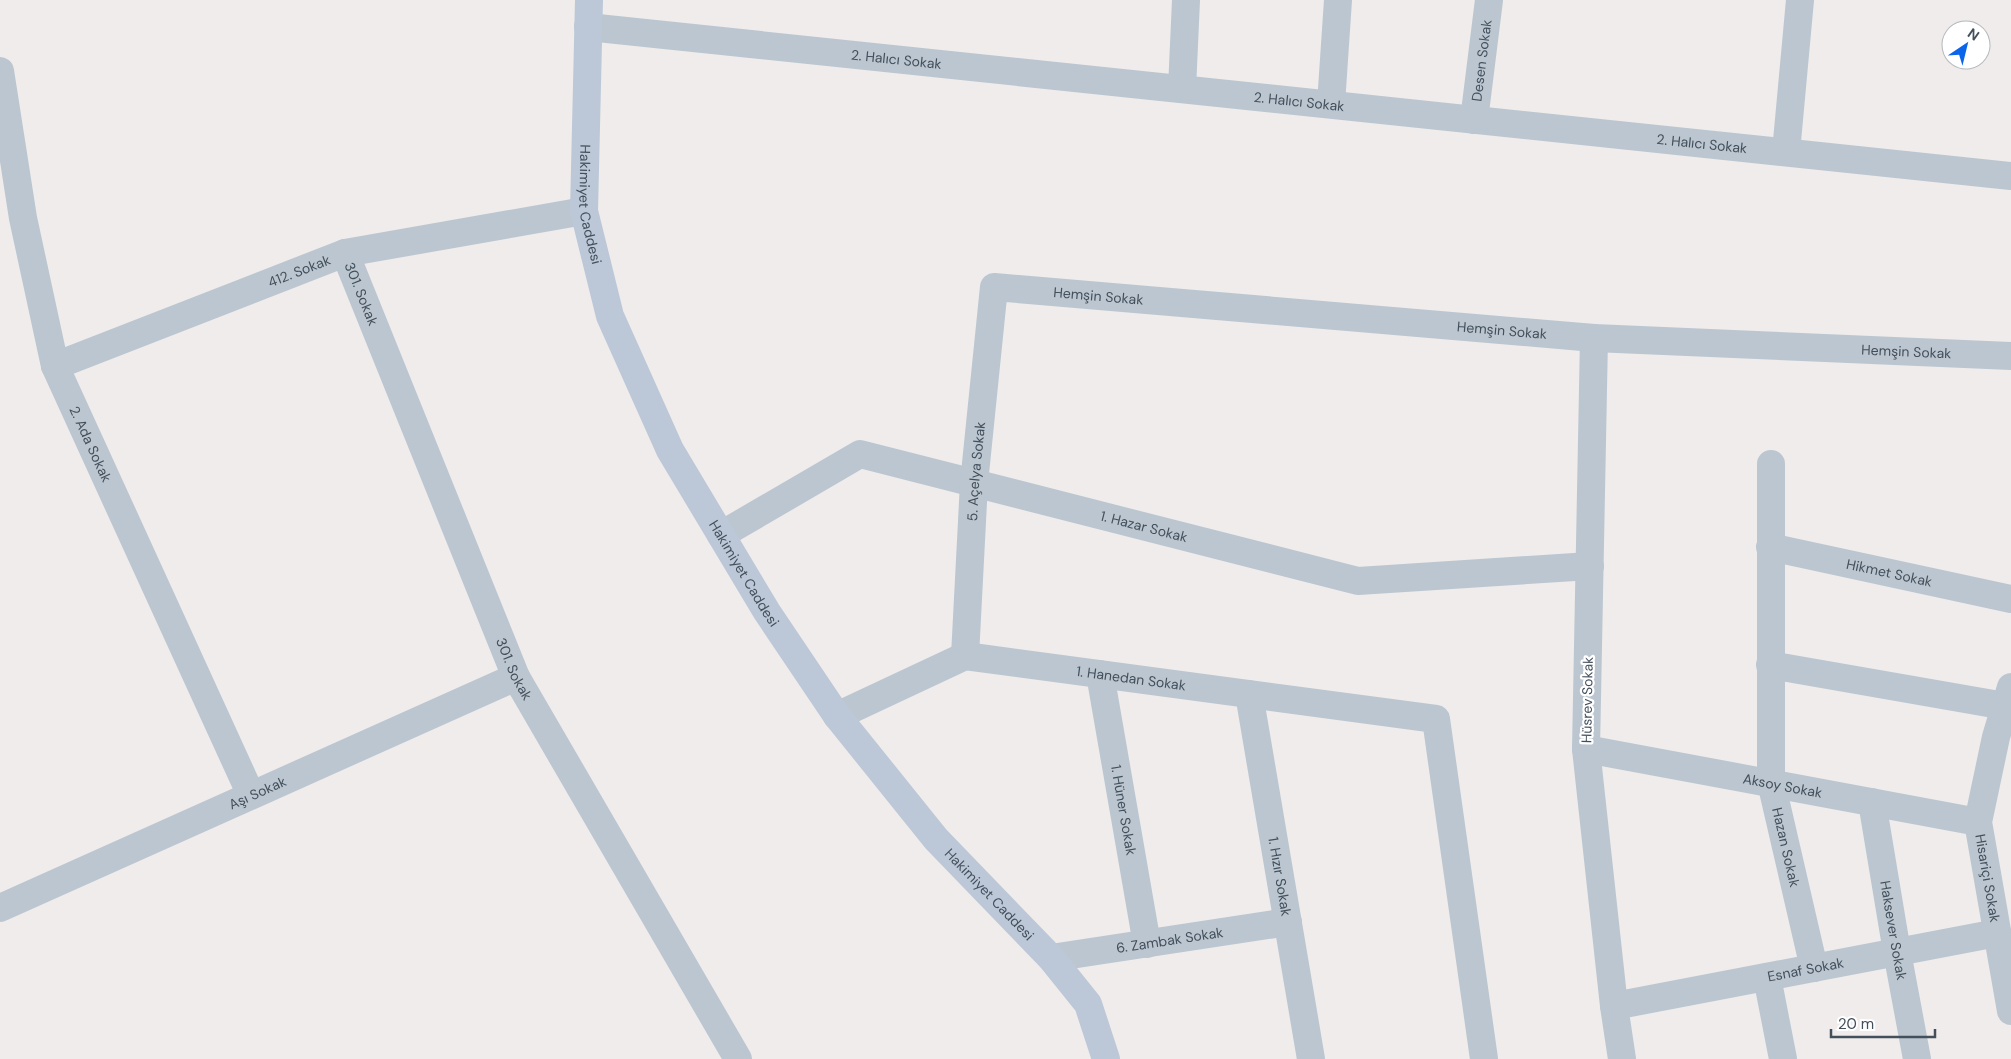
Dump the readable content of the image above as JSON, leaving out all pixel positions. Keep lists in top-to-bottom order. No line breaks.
{"streets":{"main road":["Hakimiyet Caddesi"],"street":["2. Halıcı Sokak","Desen Sokak","412. Sokak","301. Sokak","Hemşin Sokak","2. Ada Sokak","5. Açelya Sokak","1. Hazar Sokak","Hikmet Sokak","1. Hanedan Sokak","Hüsrev Sokak","Aksoy Sokak","Aşı Sokak","1. Hüner Sokak","Hazan Sokak","1. Hızır Sokak","Hisariçi Sokak","Haksever Sokak","6. Zambak Sokak","Esnaf Sokak"]},"crossings":[["2. Halıcı Sokak","Desen Sokak"],["2. Halıcı Sokak","Hakimiyet Caddesi"],["Hakimiyet Caddesi","412. Sokak"],["Hakimiyet Caddesi","1. Hazar Sokak"],["Hakimiyet Caddesi","6. Zambak Sokak"],["412. Sokak","301. Sokak"],["412. Sokak","2. Ada Sokak"],["301. Sokak","Aşı Sokak"],["Hemşin Sokak","5. Açelya Sokak"],["Hemşin Sokak","Hüsrev Sokak"],["2. Ada Sokak","Aşı Sokak"],["5. Açelya Sokak","1. Hazar Sokak"],["5. Açelya Sokak","1. Hanedan Sokak"],["1. Hazar Sokak","Hüsrev Sokak"],["Hikmet Sokak","Hazan Sokak"],["1. Hanedan Sokak","1. Hüner Sokak"],["1. Hanedan Sokak","1. Hızır Sokak"],["Hüsrev Sokak","Aksoy Sokak"],["Hüsrev Sokak","Esnaf Sokak"],["Aksoy Sokak","Hazan Sokak"],["Aksoy Sokak","Hisariçi Sokak"],["Aksoy Sokak","Haksever Sokak"],["1. Hüner Sokak","6. Zambak Sokak"],["Hazan Sokak","Esnaf Sokak"],["1. Hızır Sokak","6. Zambak Sokak"],["Hisariçi Sokak","Esnaf Sokak"],["Haksever Sokak","Esnaf Sokak"]],"scale_bar":"20 m","north":"top right"}
